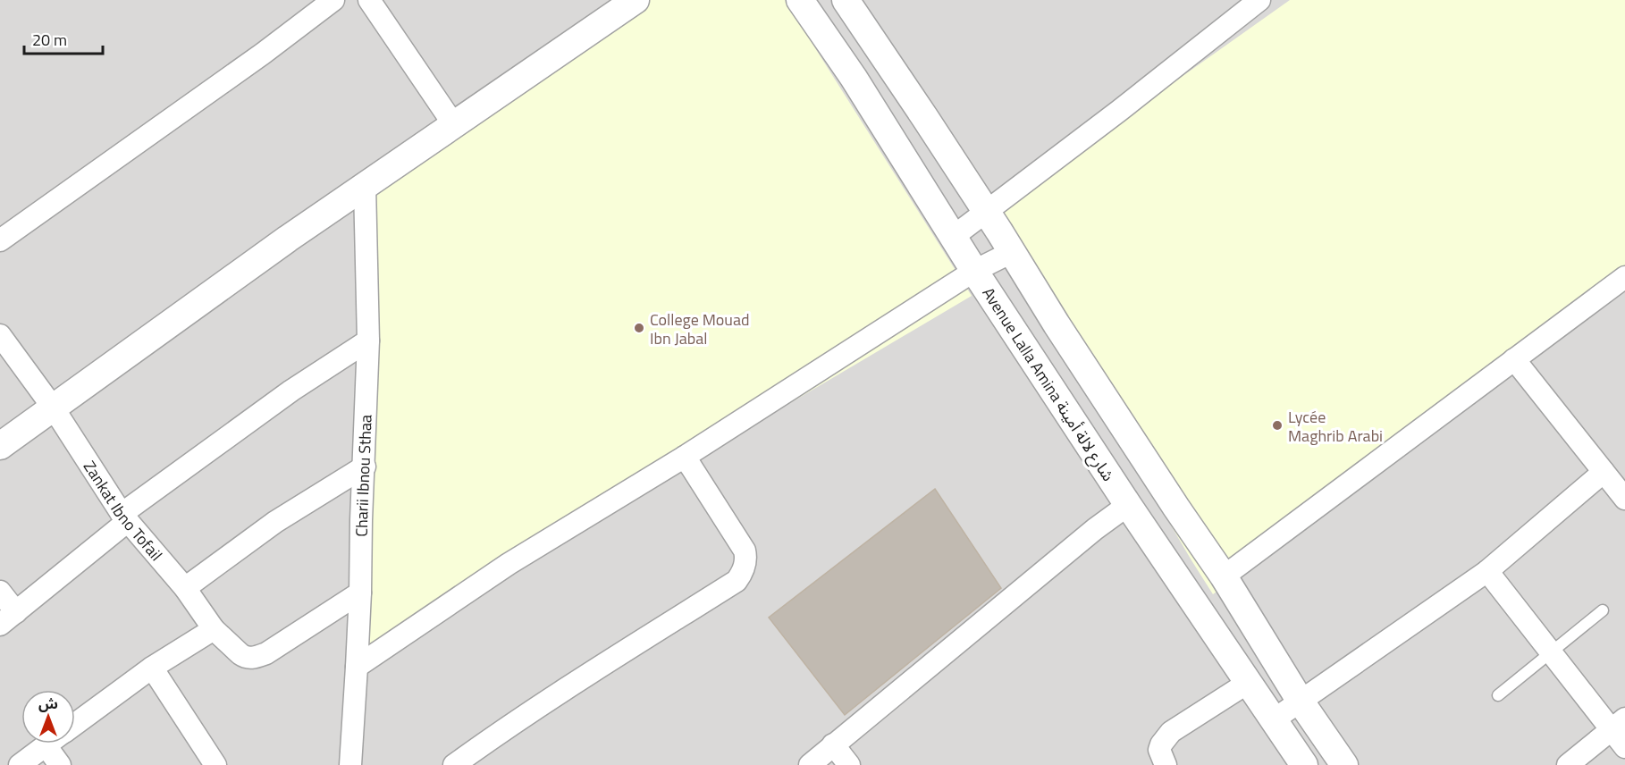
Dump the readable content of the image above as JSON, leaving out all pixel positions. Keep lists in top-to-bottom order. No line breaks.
{"streets":{"street":["Avenue Lalla Amina شارع لالة أمينة","Charii Ibnou Sthaa","Zankat Ibno Tofail"]},"crossings":[["Charii Ibnou Sthaa","Zankat Ibno Tofail"]],"places":["College Mouad Ibn Jabal","Lycée Maghrib Arabi"],"scale_bar":"20 m","north":"top"}
